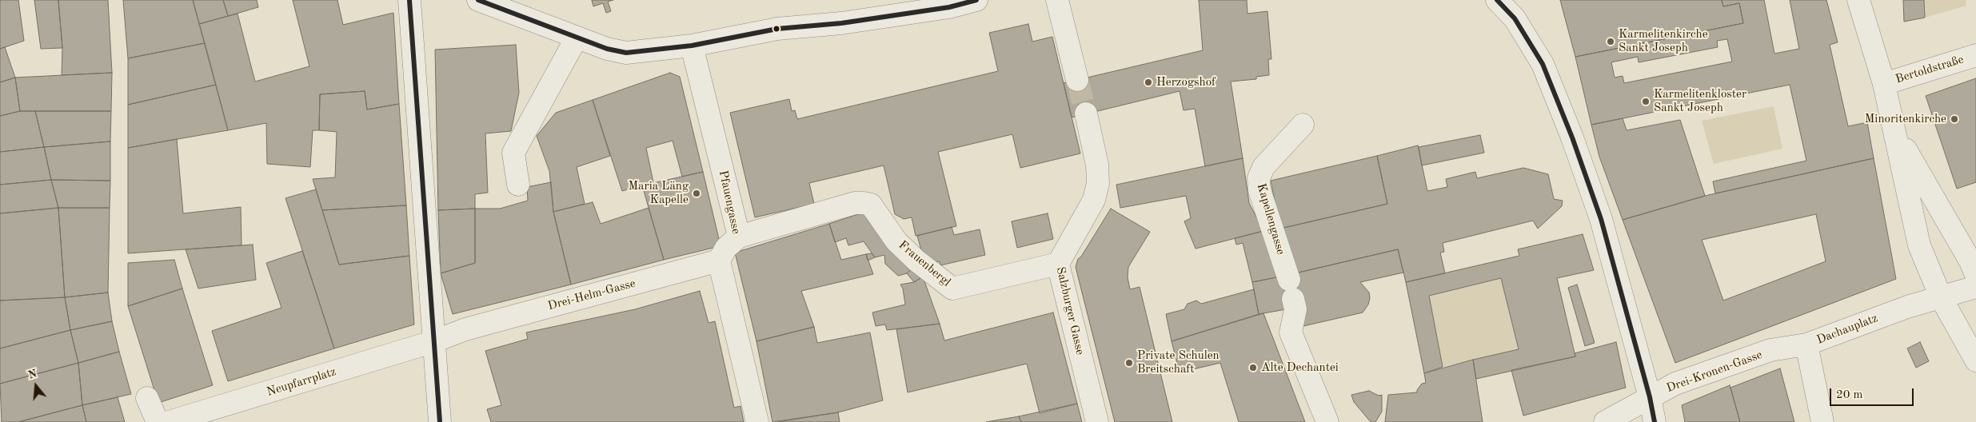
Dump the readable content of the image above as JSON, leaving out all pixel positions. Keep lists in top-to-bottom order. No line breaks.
{"streets":{"street":["Bertoldstraße","Pfauengasse","Kapellengasse","Frauenbergl","Drei-Helm-Gasse","Salzburger Gasse","Dachauplatz","Drei-Kronen-Gasse","Neupfarrplatz"]},"crossings":[["Pfauengasse","Frauenbergl"],["Pfauengasse","Drei-Helm-Gasse"],["Frauenbergl","Salzburger Gasse"],["Drei-Helm-Gasse","Neupfarrplatz"],["Dachauplatz","Drei-Kronen-Gasse"]],"places":["Karmelitenkirche Sankt Joseph","Herzogshof","Karmelitenkloster Sankt Joseph","Minoritenkirche","Maria Läng Kapelle","Private Schulen Breitschaft","Alte Dechantei"],"scale_bar":"20 m","north":"top"}
